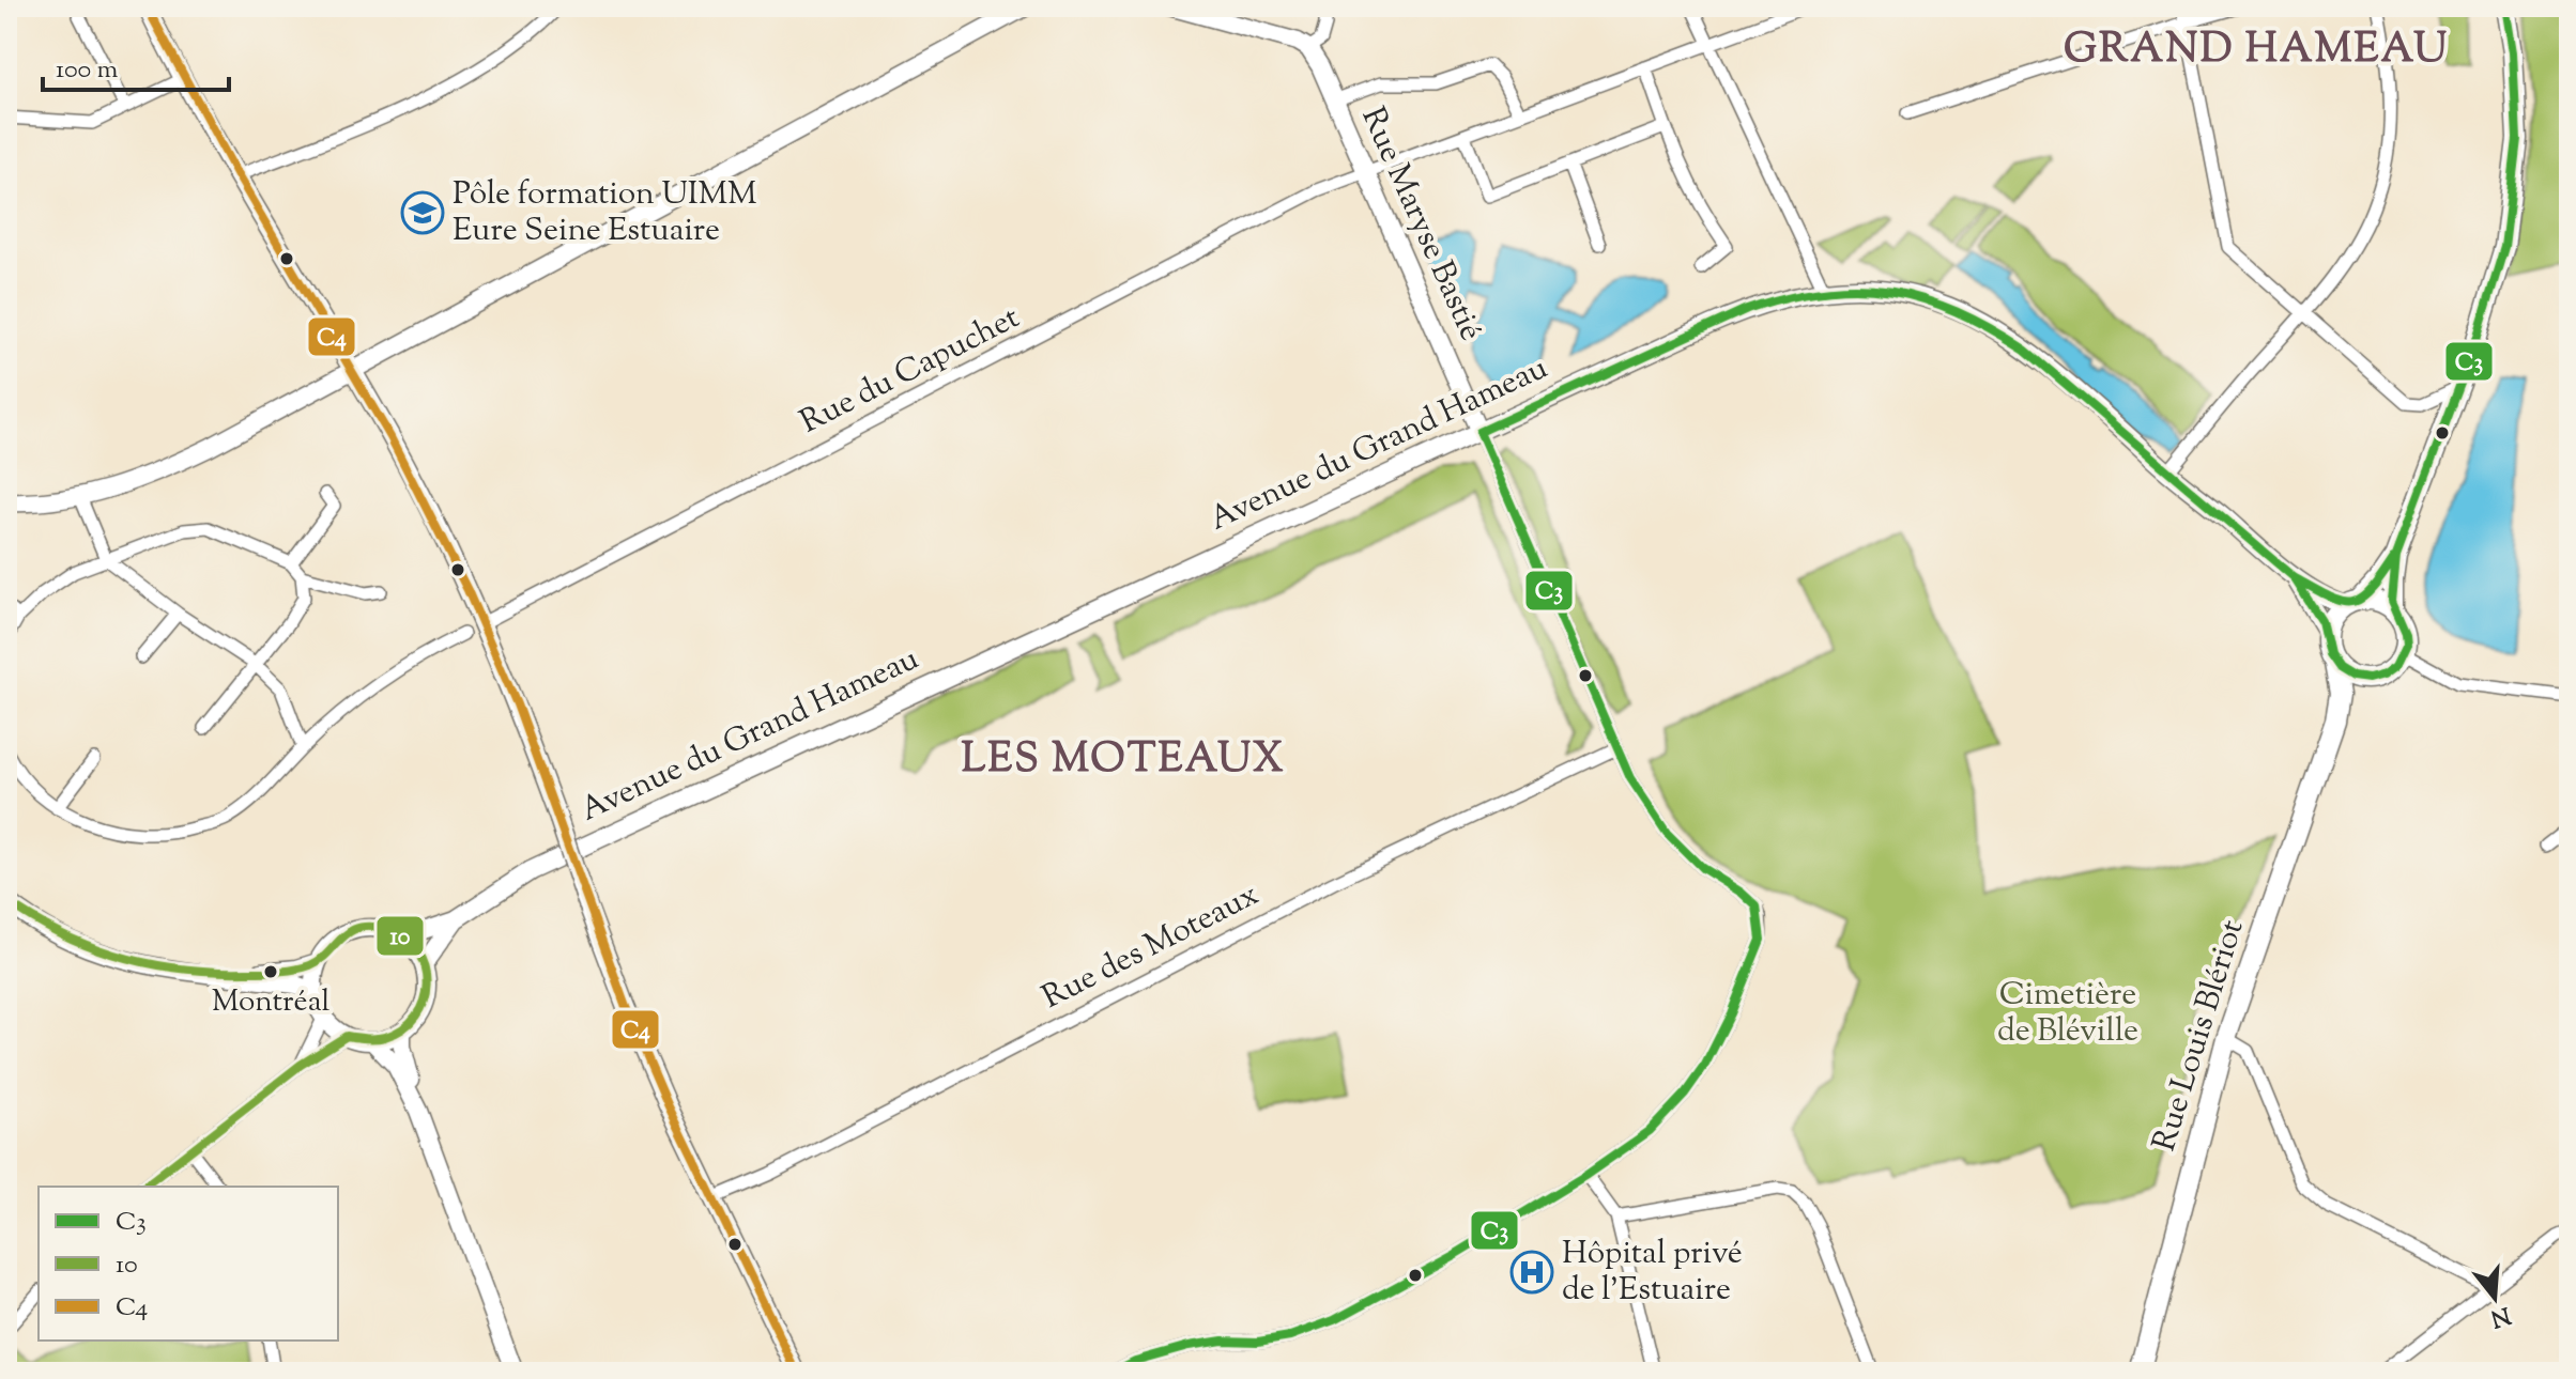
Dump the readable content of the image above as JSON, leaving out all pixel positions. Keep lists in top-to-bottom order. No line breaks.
{"streets":{"main road":["Rue Maryse Bastié","Avenue du Grand Hameau","Rue Louis Blériot"],"street":["Rue du Capuchet","Rue des Moteaux"]},"crossings":[["Rue Maryse Bastié","Rue du Capuchet"],["Rue Maryse Bastié","Avenue du Grand Hameau"],["Rue Maryse Bastié","Rue des Moteaux"],["Avenue du Grand Hameau","Rue Louis Blériot"]],"districts":["GRAND HAMEAU","LES MOTEAUX"],"parks":["Cimetière de Bléville"],"places":{"school or university":["Pôle formation UIMM Eure Seine Estuaire"],"other":["Montréal"],"hospital":["Hôpital privé de l'Estuaire"]},"lines":["transit line C3","transit line C4","transit line 10"],"legend":["C3","10","C4"],"scale_bar":"100 m","north":"bottom"}
